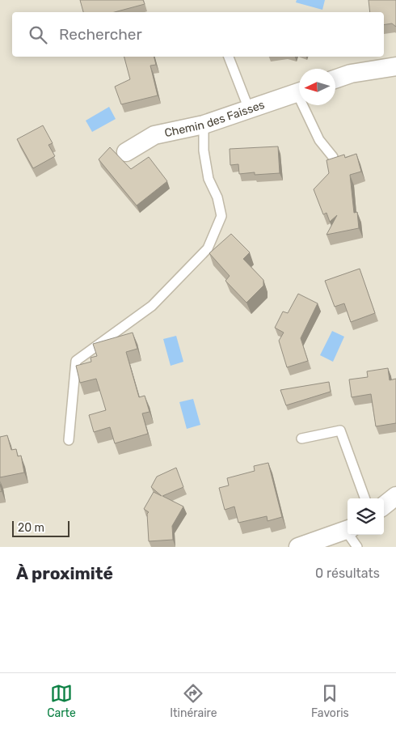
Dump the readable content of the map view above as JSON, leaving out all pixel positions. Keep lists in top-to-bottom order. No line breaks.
{"streets":{"street":["Chemin des Faisses"]},"scale_bar":"20 m","north":"left","page":{"search":"Rechercher","scale":"20 m","heading":["À proximité","0 résultats"],"nav":["Carte","Itinéraire","Favoris"]}}
